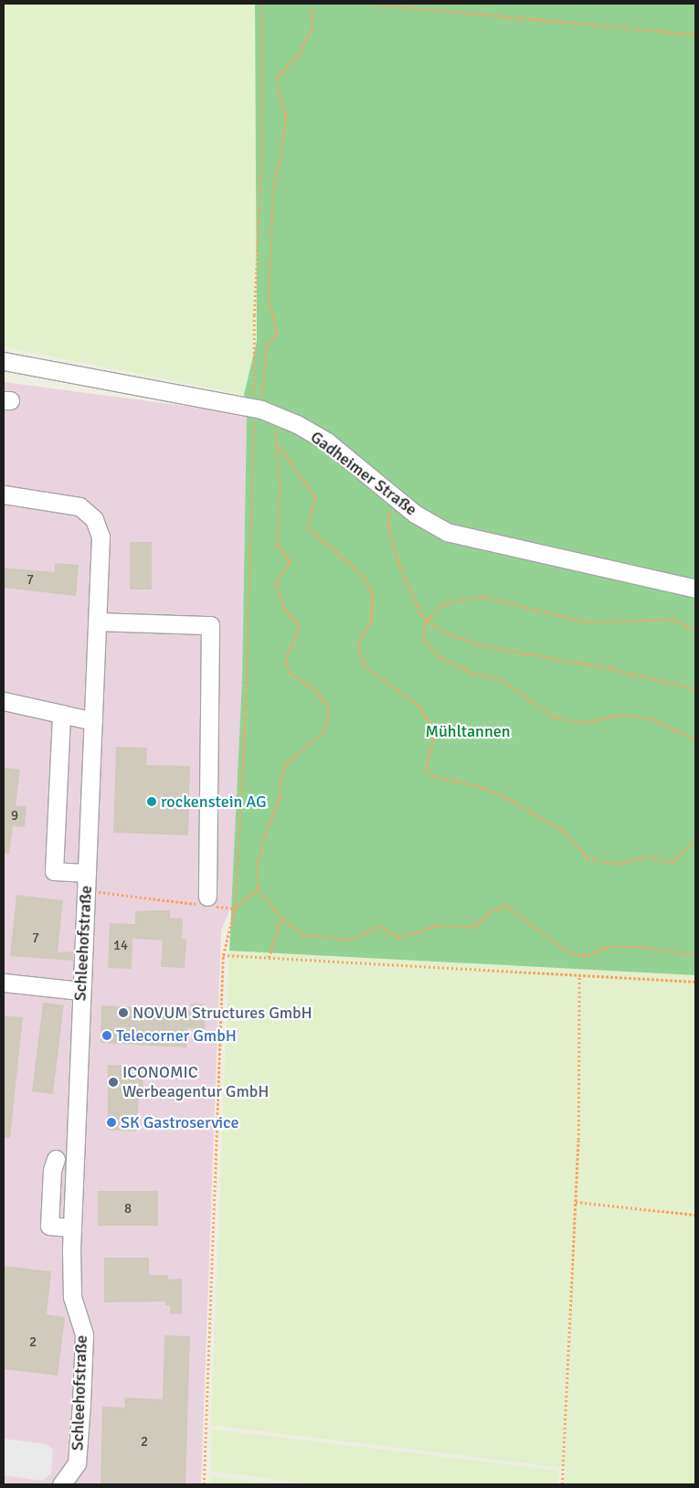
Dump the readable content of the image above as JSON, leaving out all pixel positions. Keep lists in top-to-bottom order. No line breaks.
{"streets":{"street":["Gadheimer Straße","Schleehofstraße"]},"parks":["Mühltannen"],"places":["rockenstein AG","NOVUM Structures GmbH","Telecorner GmbH","ICONOMIC Werbeagentur GmbH","SK Gastroservice"],"house_numbers":["7","9","7","14","8","2","2"]}
